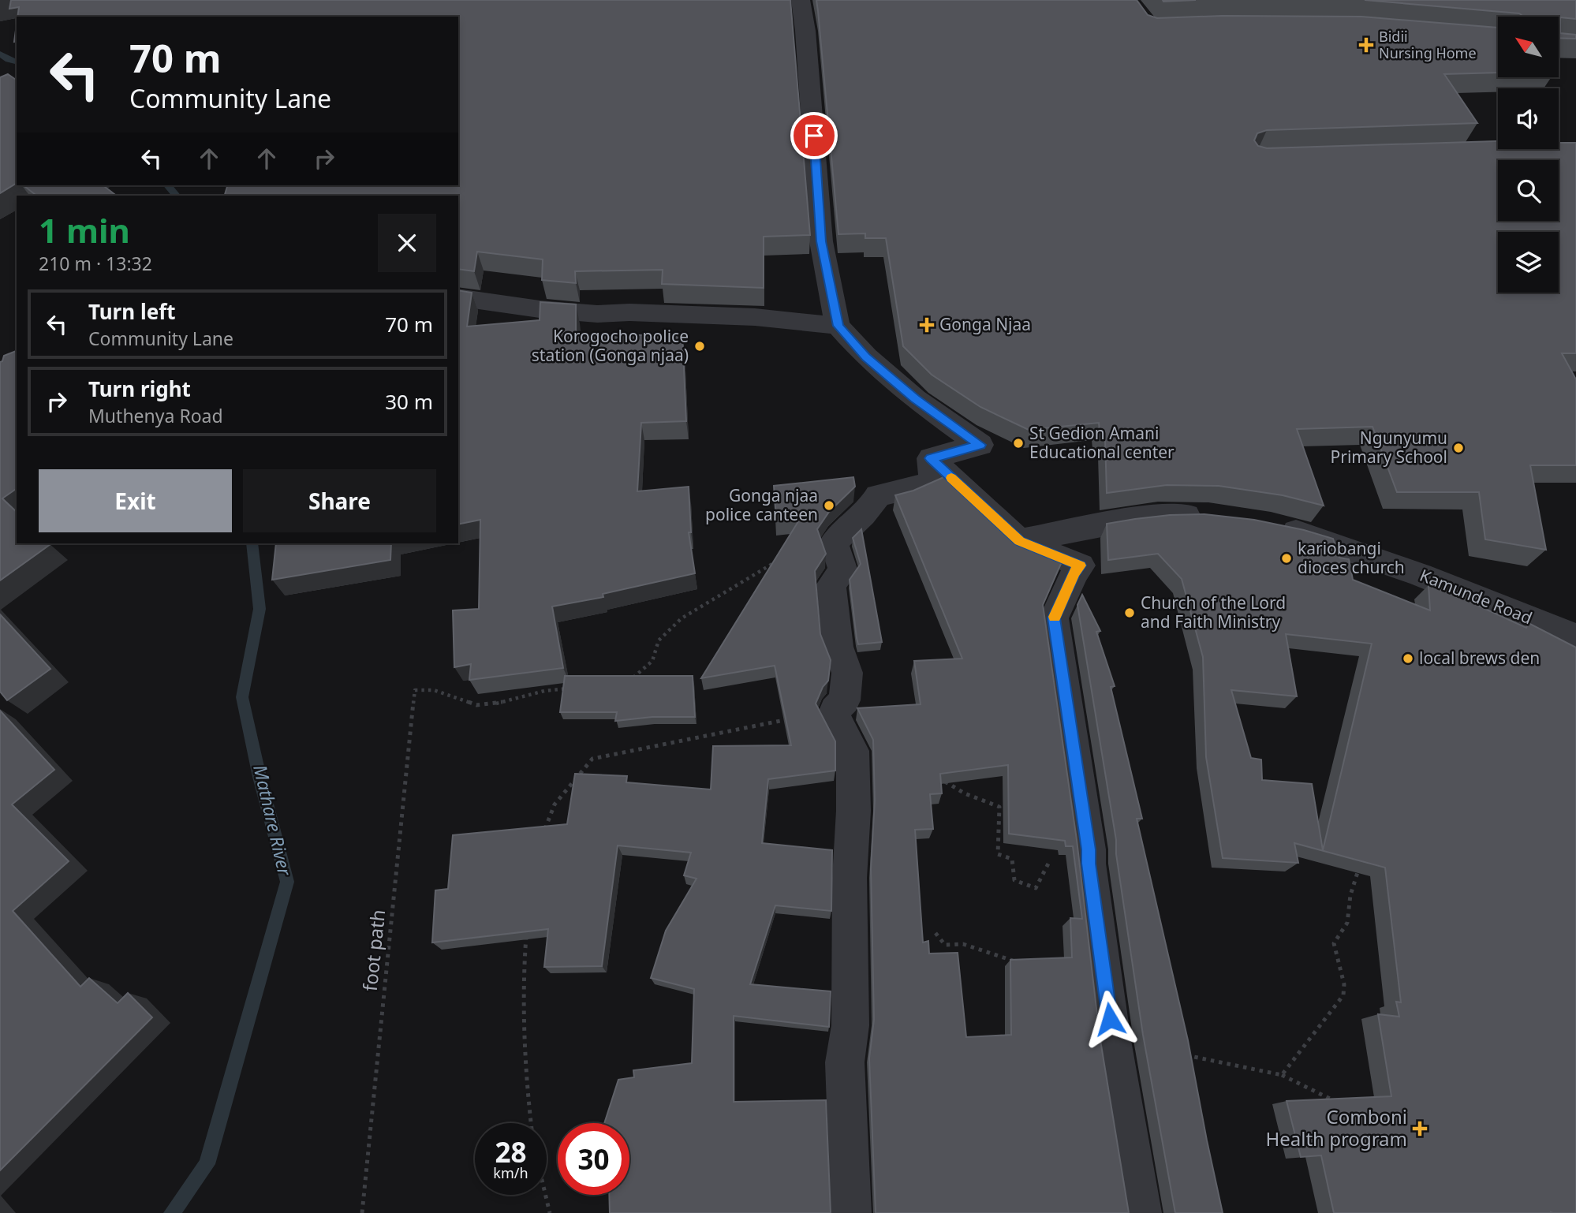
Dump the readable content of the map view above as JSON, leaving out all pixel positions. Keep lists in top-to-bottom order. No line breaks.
{"streets":{"street":["Kamunde Road"],"path":["foot path"]},"water":["Mathare River"],"places":{"health":["Bidii Nursing Home","Gonga Njaa","Comboni Health program"],"other":["Korogocho police station (Gonga njaa)","St Gedion Amani Educational center","Ngunyumu Primary School","Gonga njaa police canteen","kariobangi dioces church","Church of the Lord and Faith Ministry","local brews den"]},"north":"top left","page":{"turn":["70 m","Community Lane"],"heading":["1 min","210 m · 13:32"],"list":[{"name":"Turn left","note":"Community Lane","value":"70 m"},{"name":"Turn right","note":"Muthenya Road","value":"30 m"}],"buttons":["Exit","Share"],"speed":"28 km/h","limit":"30"}}
